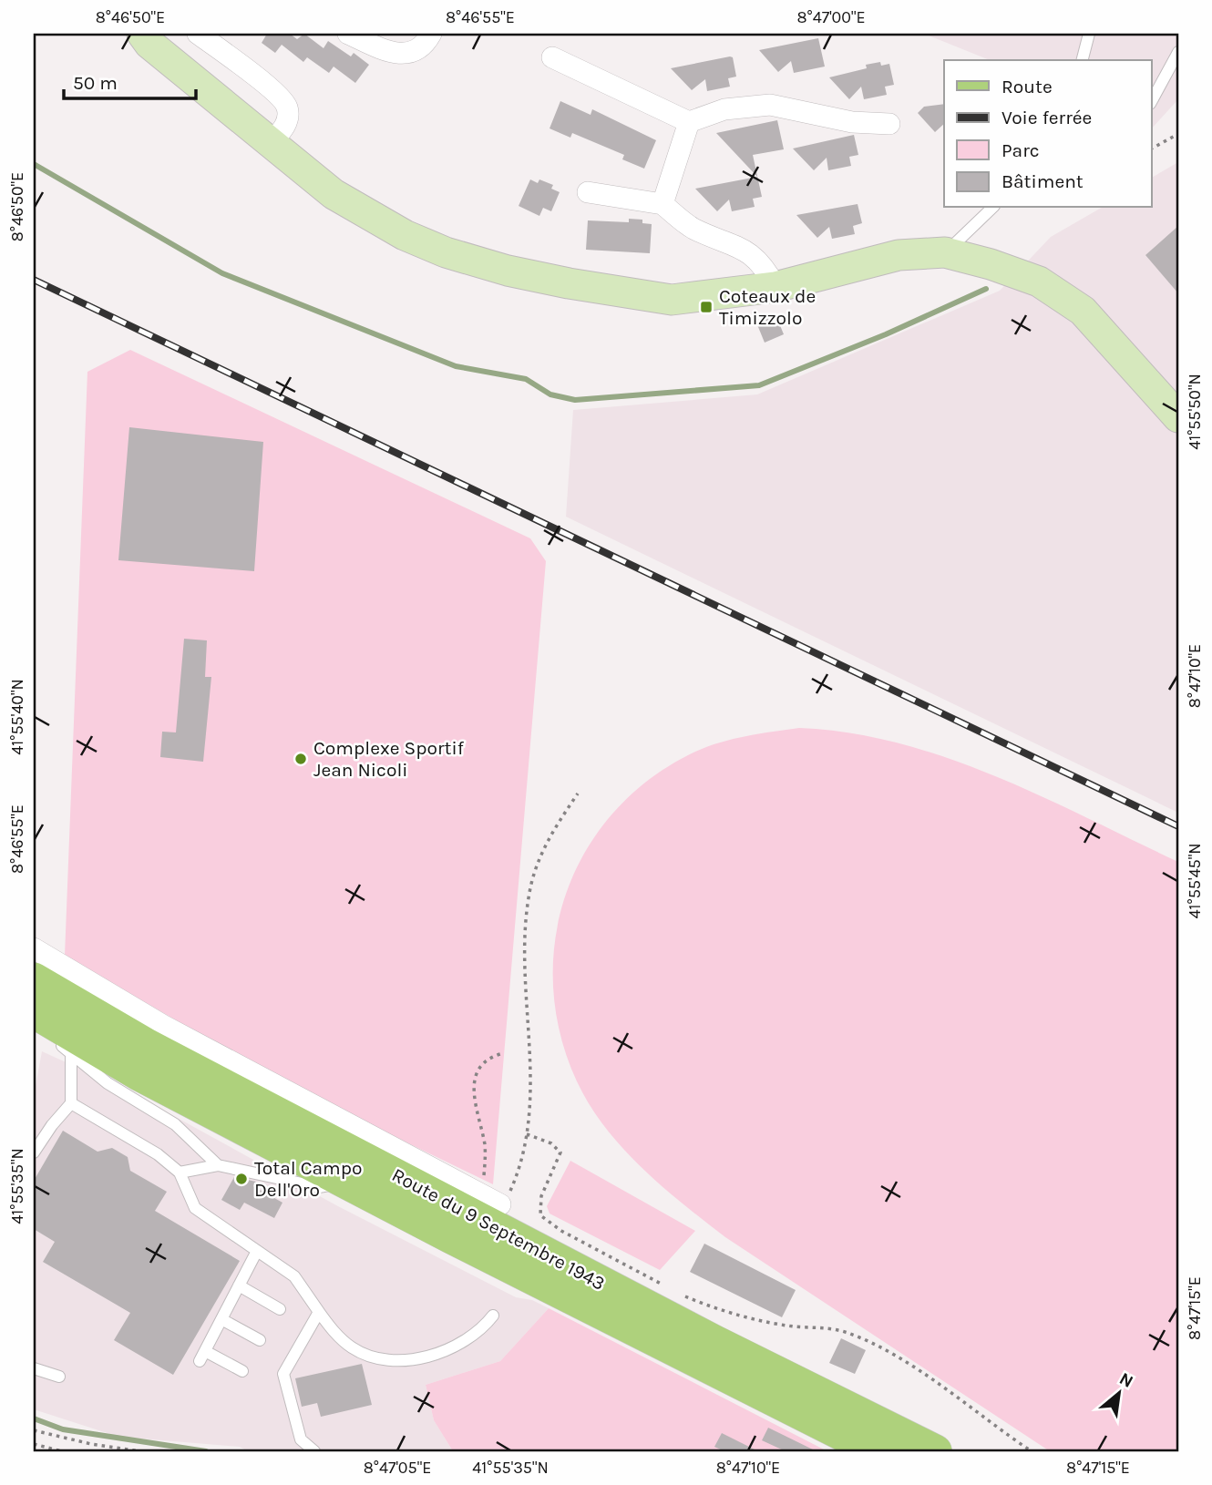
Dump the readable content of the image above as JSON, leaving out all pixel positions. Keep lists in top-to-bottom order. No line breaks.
{"streets":{"main road":["Route du 9 Septembre 1943"]},"places":{"transit":["Coteaux de Timizzolo"],"other":["Complexe Sportif Jean Nicoli","Total Campo Dell'Oro"]},"legend":["Route","Voie ferrée","Parc","Bâtiment"],"scale_bar":"50 m","north":"top right","coordinates":["8°46'50\"E","8°46'55\"E","8°47'00\"E","41°55'50\"N","8°47'10\"E","41°55'40\"N","41°55'45\"N","41°55'35\"N","8°47'15\"E","8°47'05\"E"]}
